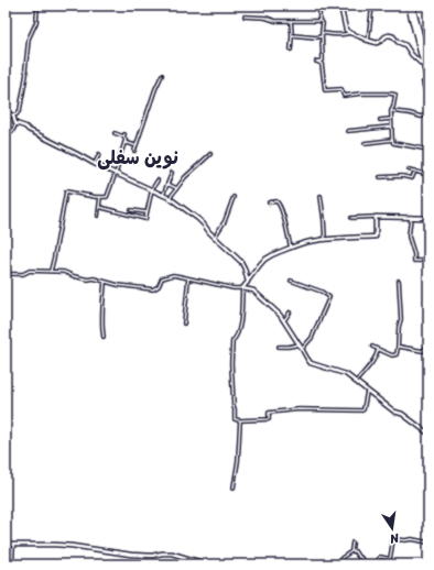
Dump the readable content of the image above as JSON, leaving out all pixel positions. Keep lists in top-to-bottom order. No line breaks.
{"districts":["نوین سفلى"],"north":"bottom"}
